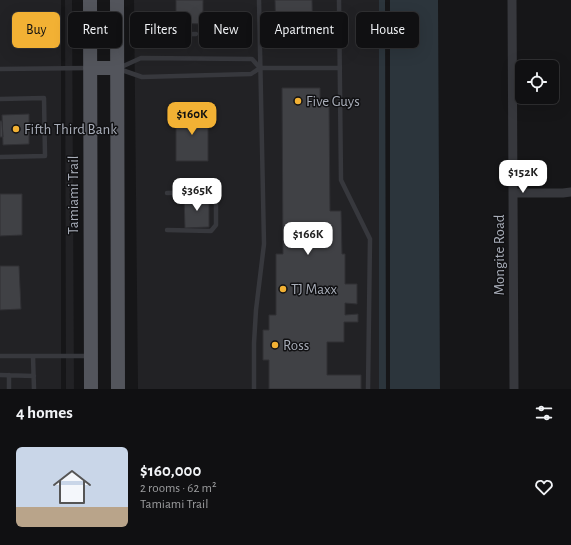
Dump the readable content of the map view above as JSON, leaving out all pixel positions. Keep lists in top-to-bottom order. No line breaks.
{"streets":{"main road":["Tamiami Trail"],"street":["Mongite Road"]},"places":["Five Guys","Fifth Third Bank","TJ Maxx","Ross"],"page":{"chip":["Buy","Rent","Filters","New","Apartment","House"],"price":["$160K","$152K","$365K","$166K"],"heading":"4 homes","list":[{"name":"$160,000","note":"2 rooms · 62 m² · Tamiami Trail"}]}}
